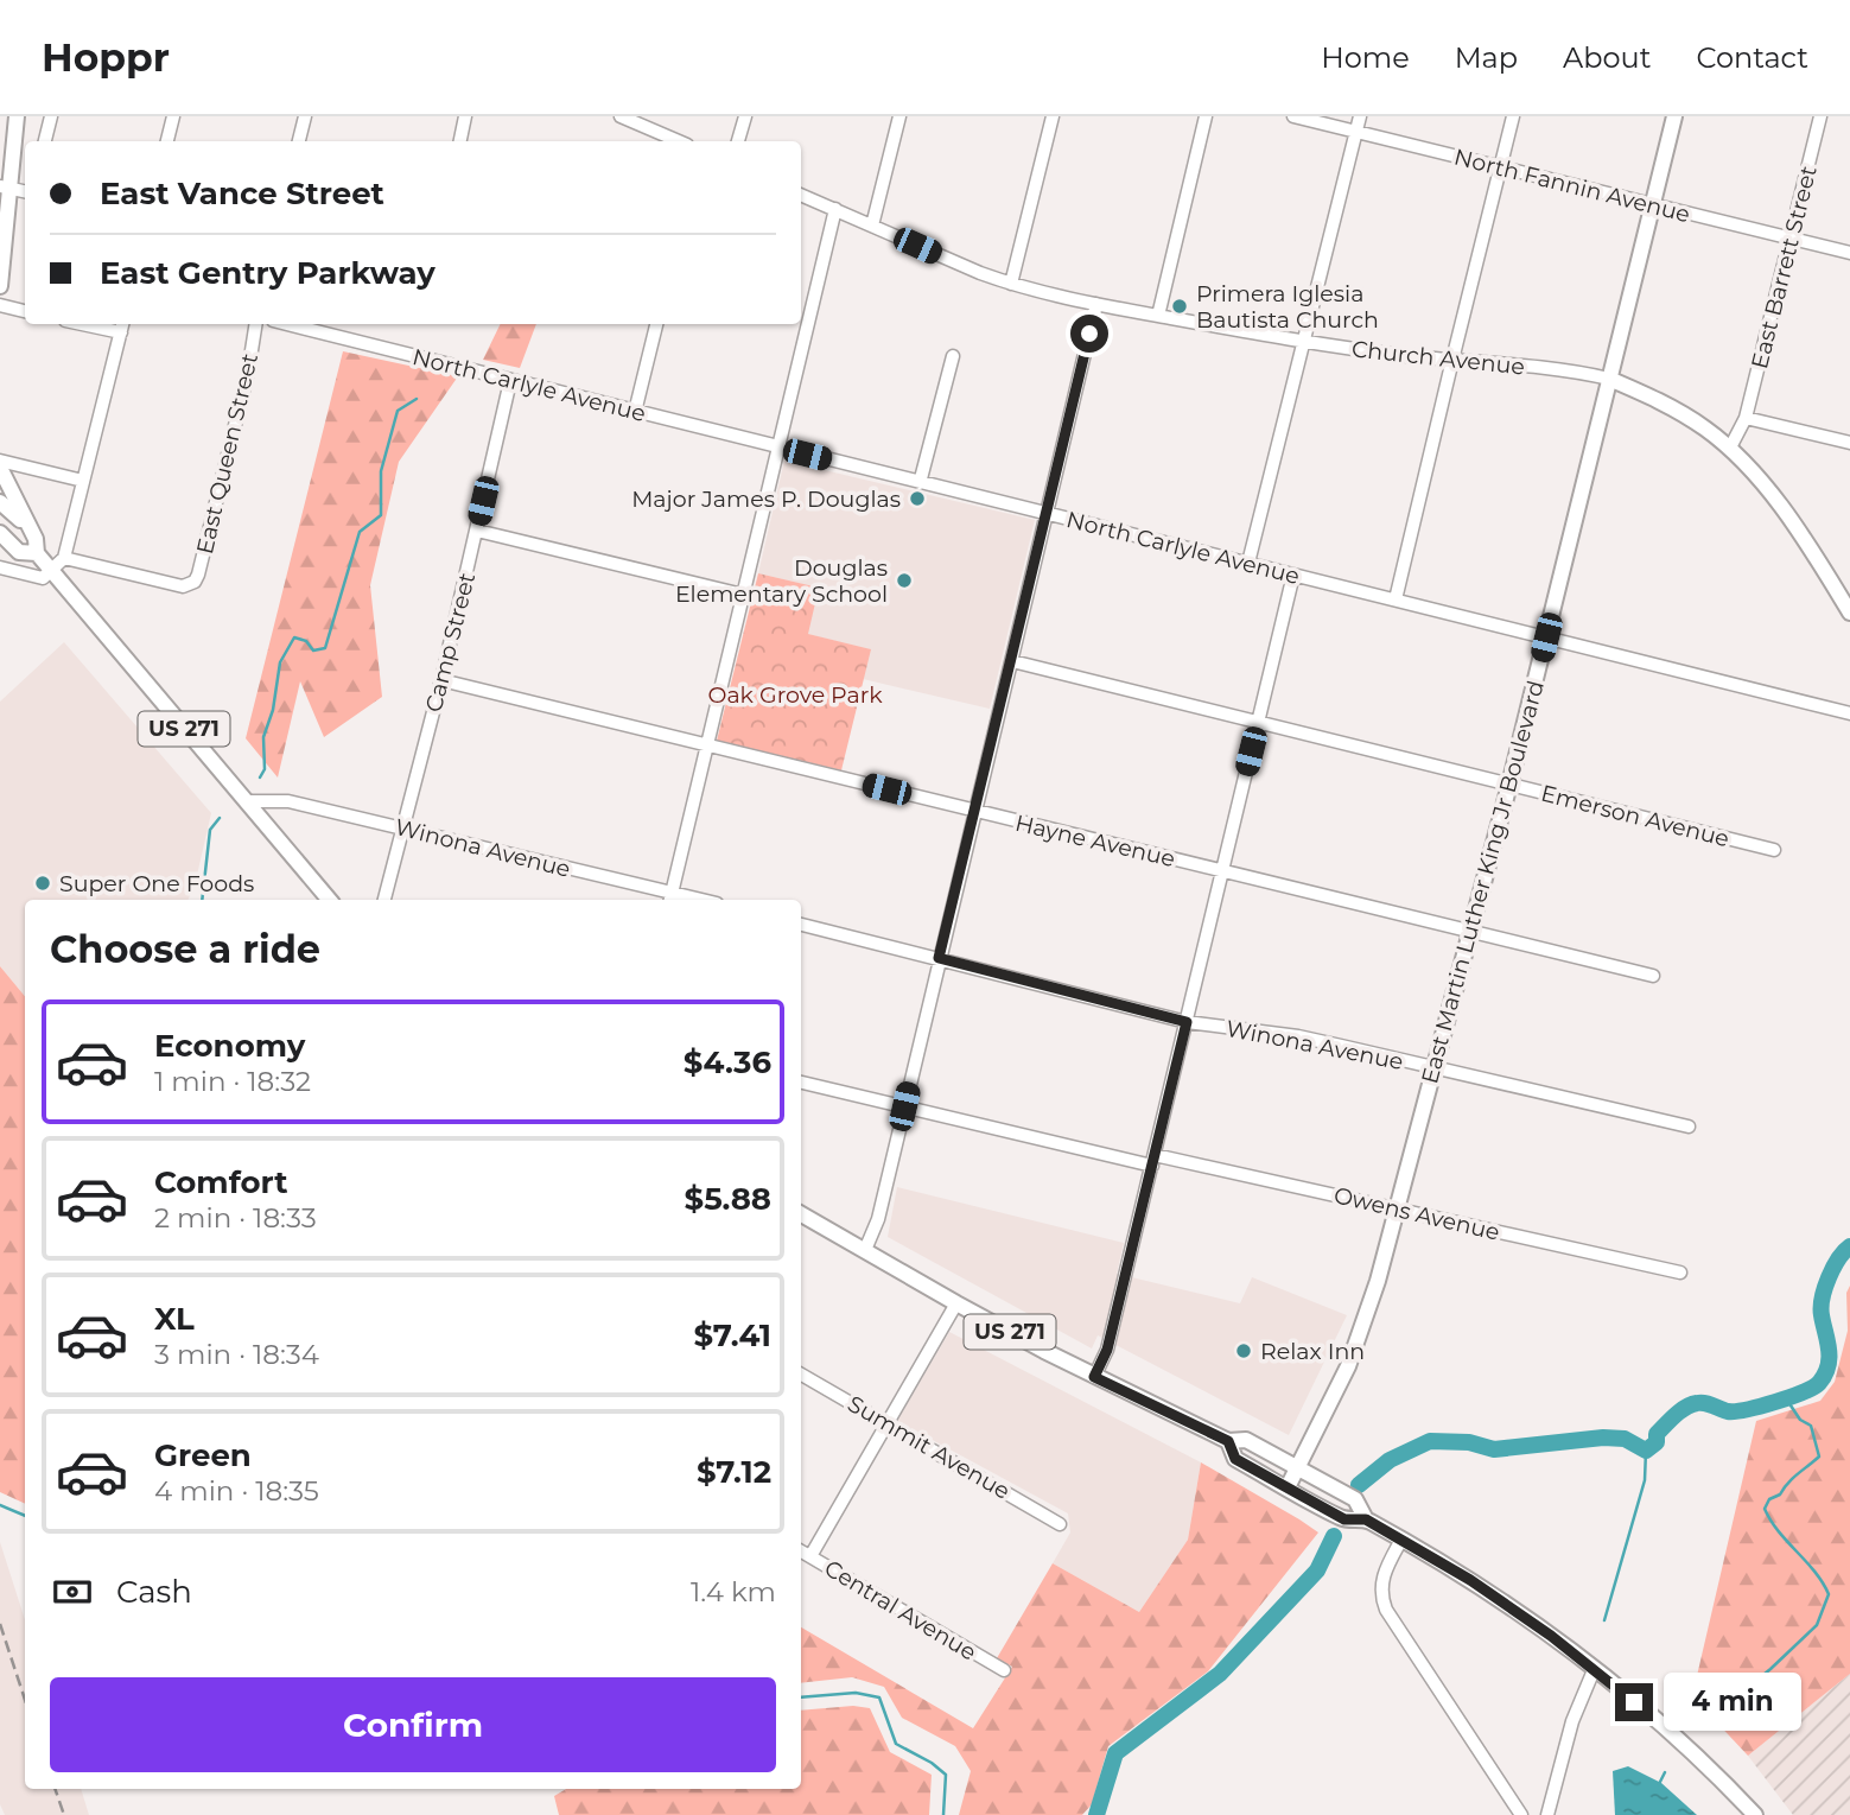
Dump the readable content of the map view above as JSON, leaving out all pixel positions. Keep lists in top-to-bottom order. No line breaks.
{"streets":{"main road":["Church Avenue","US 271","East Martin Luther King Jr Boulevard"],"street":["North Fannin Avenue","East Barrett Street","North Carlyle Avenue","East Queen Street","Camp Street","Emerson Avenue","Hayne Avenue","Winona Avenue","Owens Avenue","Summit Avenue","Central Avenue"]},"crossings":[["North Fannin Avenue","East Barrett Street"],["North Fannin Avenue","East Martin Luther King Jr Boulevard"],["East Barrett Street","Church Avenue"],["Church Avenue","East Martin Luther King Jr Boulevard"],["North Carlyle Avenue","Camp Street"],["North Carlyle Avenue","East Martin Luther King Jr Boulevard"],["Camp Street","Hayne Avenue"],["Camp Street","Winona Avenue"],["US 271","Winona Avenue"],["US 271","East Martin Luther King Jr Boulevard"],["Emerson Avenue","East Martin Luther King Jr Boulevard"],["Hayne Avenue","East Martin Luther King Jr Boulevard"],["Winona Avenue","East Martin Luther King Jr Boulevard"],["East Martin Luther King Jr Boulevard","Owens Avenue"]],"parks":["Oak Grove Park"],"places":["Primera Iglesia Bautista Church","Major James P. Douglas","Douglas Elementary School","Super One Foods","Relax Inn"],"page":{"header":"Hoppr","nav":["Home","Map","About","Contact"],"banner":["East Vance Street","East Gentry Parkway"],"heading":"Choose a ride","list":[{"name":"Economy","note":"1 min · 18:32","value":"$4.36"},{"name":"Comfort","note":"2 min · 18:33","value":"$5.88"},{"name":"XL","note":"3 min · 18:34","value":"$7.41"},{"name":"Green","note":"4 min · 18:35","value":"$7.12"}],"pay":["Cash","1.4 km"],"buttons":"Confirm","bubble":"4 min"}}
